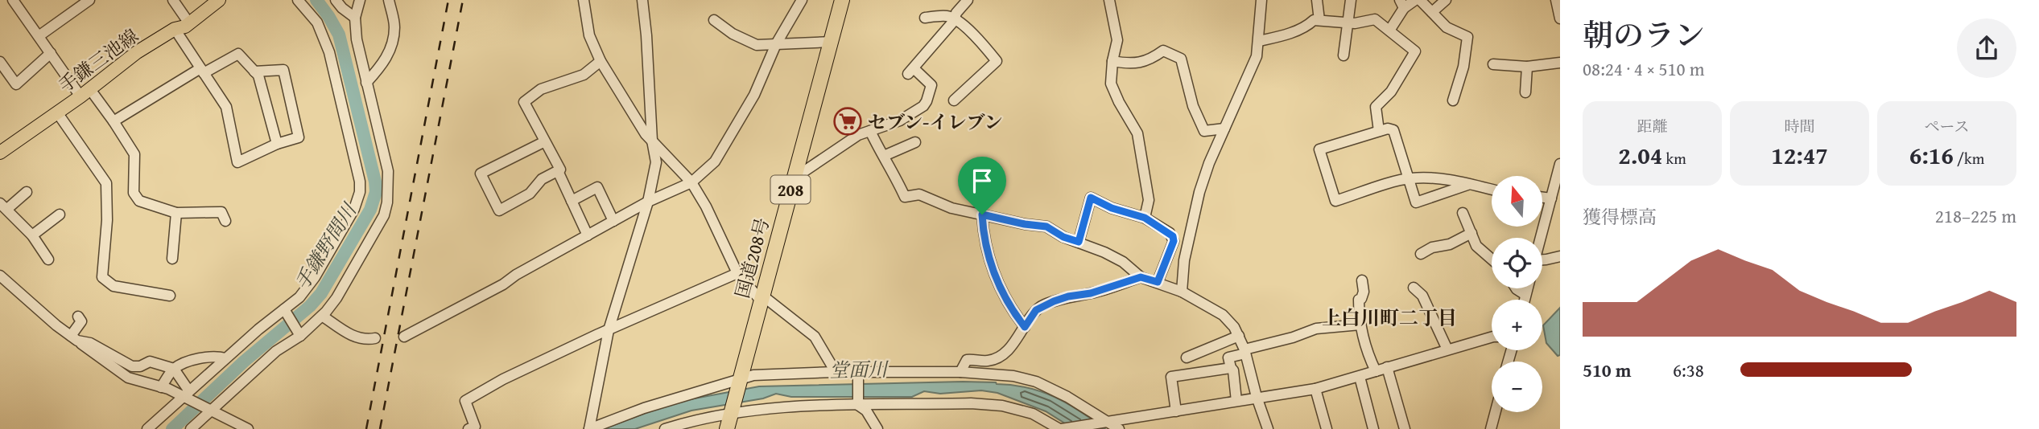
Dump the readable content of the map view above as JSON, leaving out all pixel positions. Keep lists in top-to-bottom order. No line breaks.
{"streets":{"highway":["208","国道208号"],"main road":["手鎌三池線"]},"districts":["上白川町二丁目"],"water":["手鎌野間川","堂面川"],"places":{"supermarket":["セブン-イレブン"]},"north":"top","page":{"heading":["朝のラン","08:24 · 4 × 510 m"],"stats":[["距離","2.04 km"],["時間","12:47"],["ペース","6:16 /km"]],"map_buttons":["+","−"],"chart":["獲得標高","218–225 m"],"list":[{"name":"510 m","note":"6:38"}]}}
